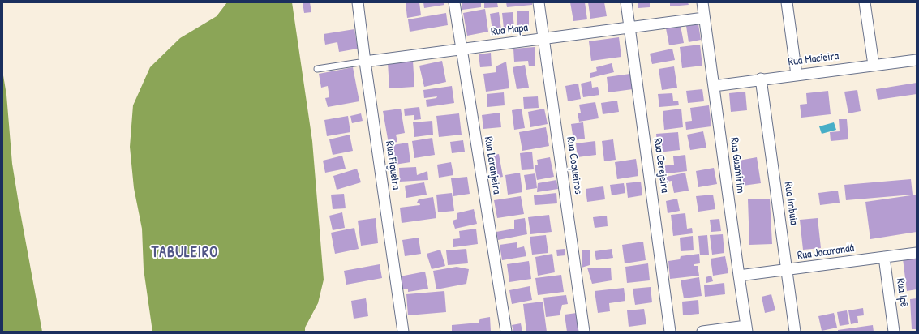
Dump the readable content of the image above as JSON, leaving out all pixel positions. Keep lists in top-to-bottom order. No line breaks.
{"streets":{"street":["Rua Mapa","Rua Macieira","Rua Figueira","Rua Laranjeira","Rua Coqueiros","Rua Cerejeira","Rua Guamirim","Rua Imbuia","Rua Jacarandá","Rua Ipê"]},"crossings":[["Rua Mapa","Rua Figueira"],["Rua Mapa","Rua Laranjeira"],["Rua Mapa","Rua Coqueiros"],["Rua Mapa","Rua Cerejeira"],["Rua Mapa","Rua Guamirim"],["Rua Macieira","Rua Guamirim"],["Rua Macieira","Rua Imbuia"],["Rua Guamirim","Rua Jacarandá"],["Rua Imbuia","Rua Jacarandá"],["Rua Jacarandá","Rua Ipê"]],"districts":["TABULEIRO"]}
